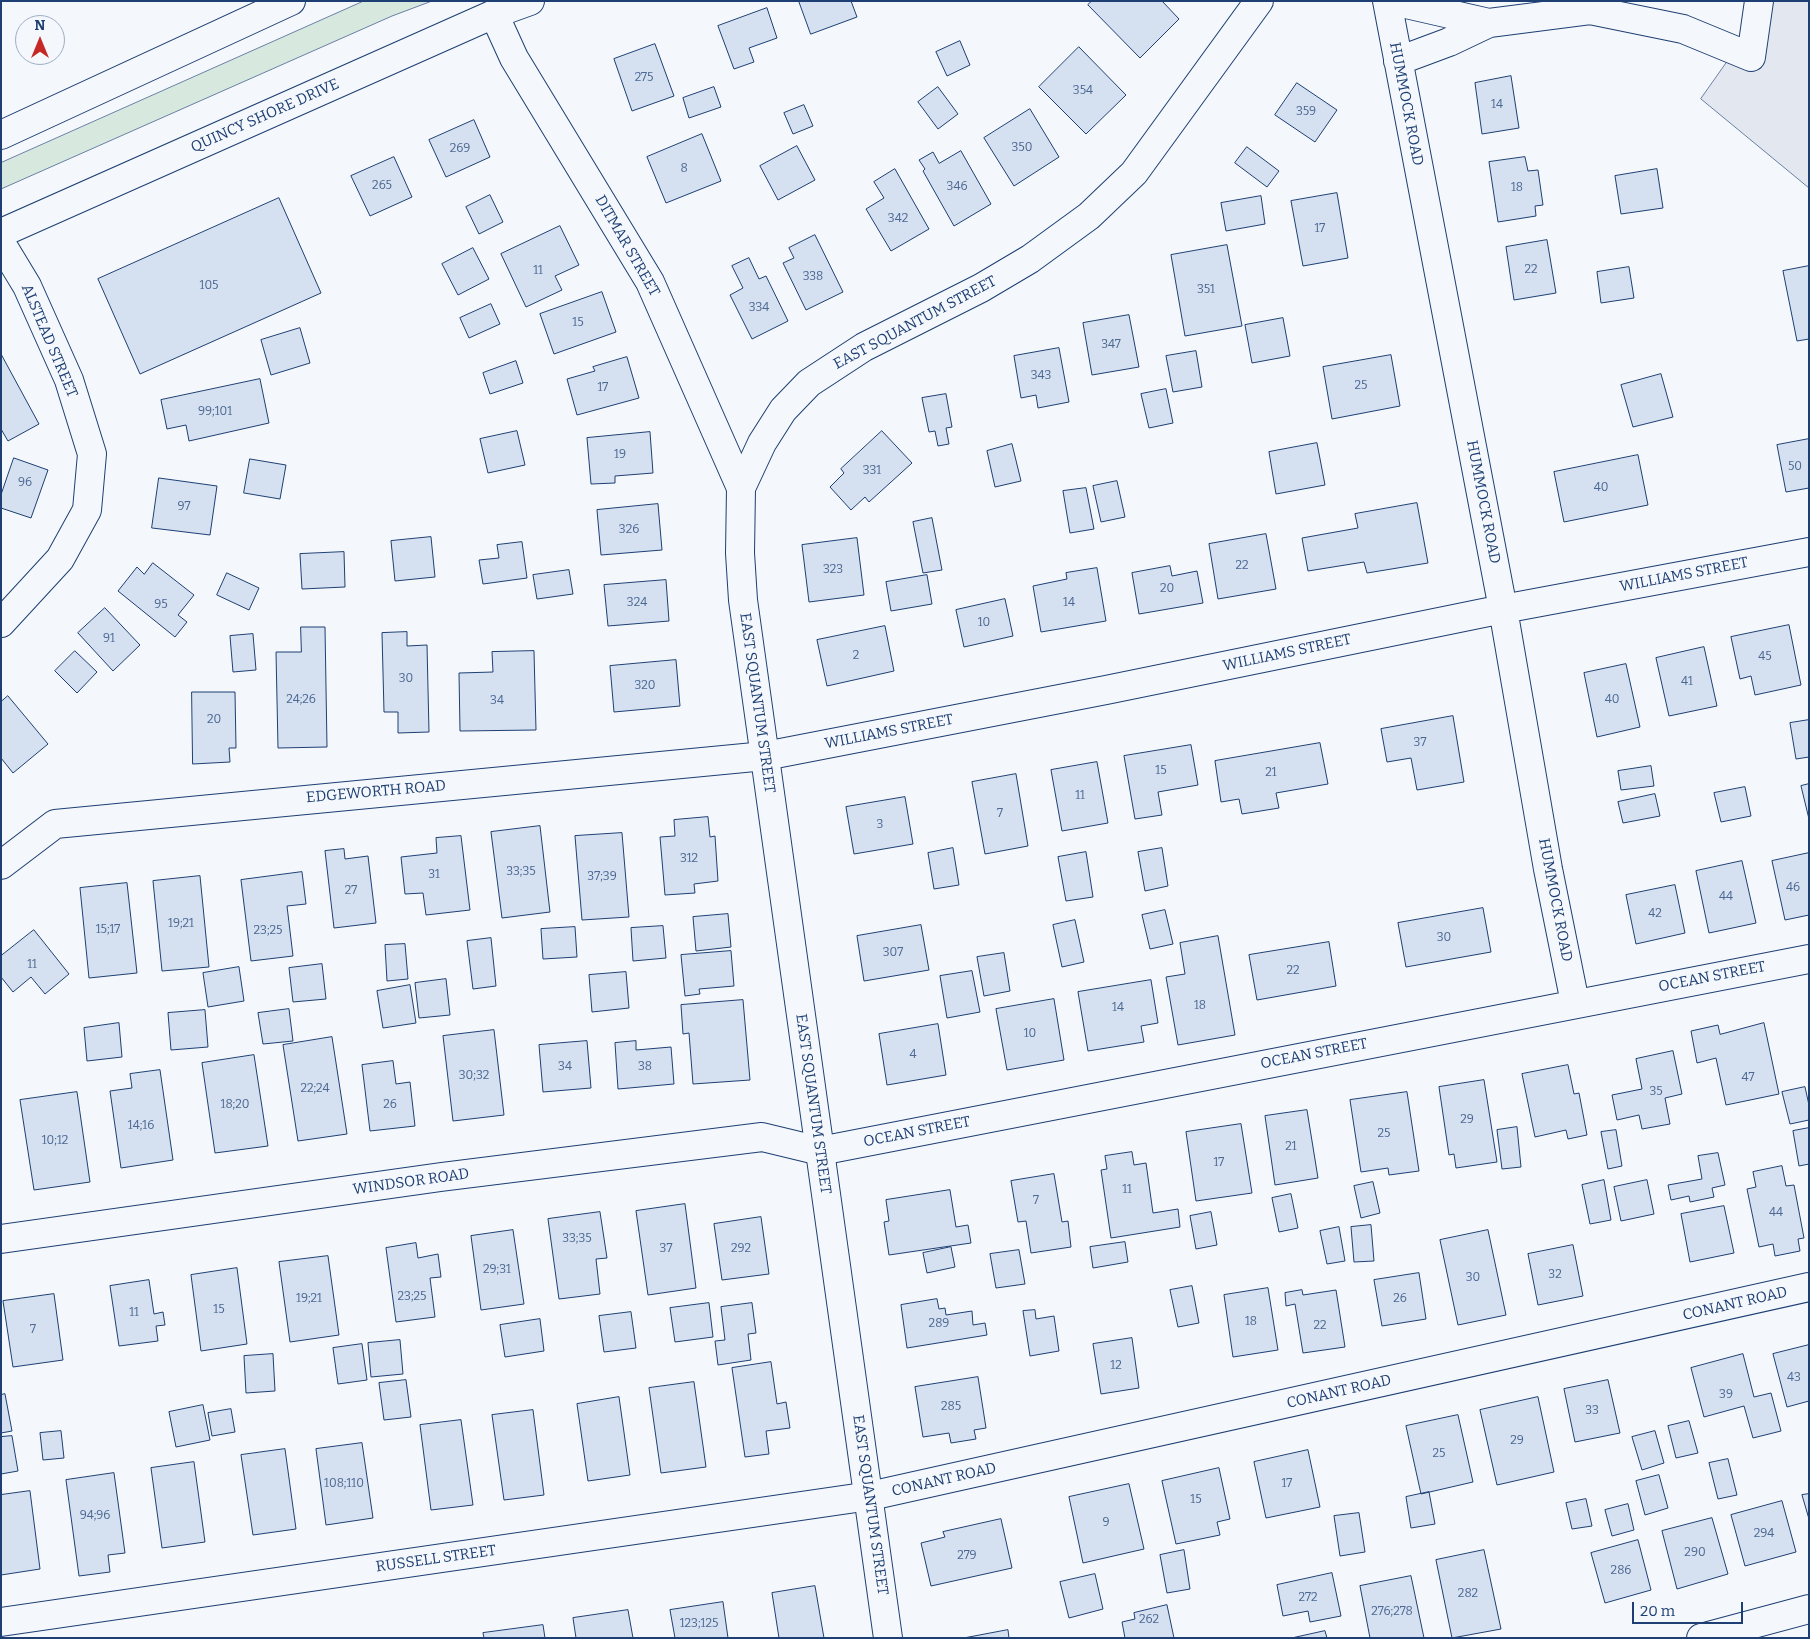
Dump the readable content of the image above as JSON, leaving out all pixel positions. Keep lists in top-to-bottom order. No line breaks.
{"streets":{"street":["HUMMOCK ROAD","QUINCY SHORE DRIVE","DITMAR STREET","EAST SQUANTUM STREET","ALSTEAD STREET","WILLIAMS STREET","EDGEWORTH ROAD","OCEAN STREET","WINDSOR ROAD","CONANT ROAD","RUSSELL STREET"]},"crossings":[["HUMMOCK ROAD","WILLIAMS STREET"],["HUMMOCK ROAD","OCEAN STREET"],["QUINCY SHORE DRIVE","DITMAR STREET"],["DITMAR STREET","EAST SQUANTUM STREET"],["EAST SQUANTUM STREET","WILLIAMS STREET"],["EAST SQUANTUM STREET","EDGEWORTH ROAD"],["EAST SQUANTUM STREET","OCEAN STREET"],["EAST SQUANTUM STREET","WINDSOR ROAD"],["EAST SQUANTUM STREET","CONANT ROAD"],["EAST SQUANTUM STREET","RUSSELL STREET"],["WILLIAMS STREET","EDGEWORTH ROAD"],["OCEAN STREET","WINDSOR ROAD"],["CONANT ROAD","RUSSELL STREET"]],"house_numbers":["275","354","14","359","350","269","8","265","346","18","342","17","22","11","338","105","351","334","15","347","343","25","17","99;101","19","50","331","96","40","97","326","22","323","20","324","14","95","10","91","2","45","30","41","320","24;26","40","34","20","37","15","21","11","7","3","312","33;35","31","37;39","46","27","44","42","19;21","15;17","23;25","30","307","11","22","18","14","10","4","34","38","30;32","47","22;24","35","18;20","26","29","14;16","25","10;12","21","17","11","7","44","33;35","37","292","29;31","32","30","23;25","19;21","26","15","11","18","289","22","7","12","43","39","285","33","29","25","108;110","17","15","94;96","9","294","290","279","286","282","272","276;278","262","123;125"],"scale_bar":"20 m","north":"top"}
